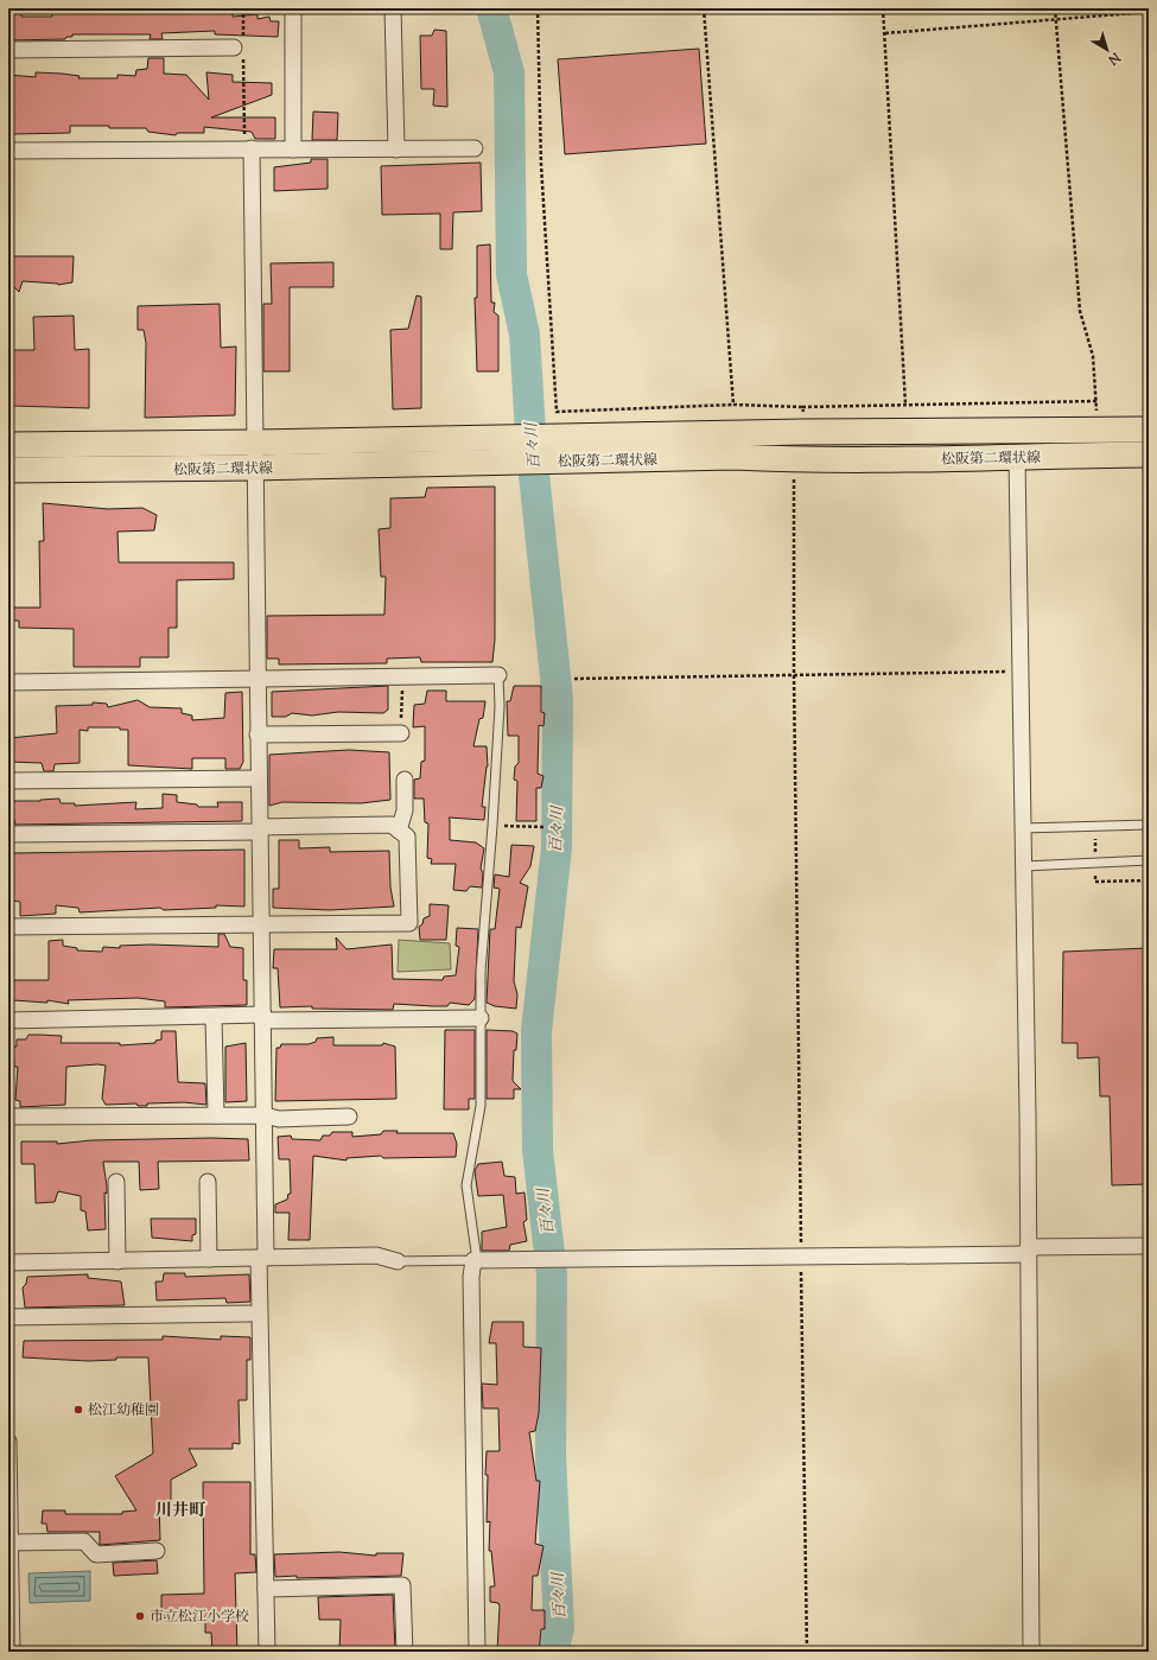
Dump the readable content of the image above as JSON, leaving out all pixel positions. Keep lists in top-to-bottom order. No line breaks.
{"streets":{"main road":["松阪第二環状線"]},"districts":["川井町"],"water":["百々川"],"places":["松江幼稚園","市立松江小学校"],"north":"bottom right"}
